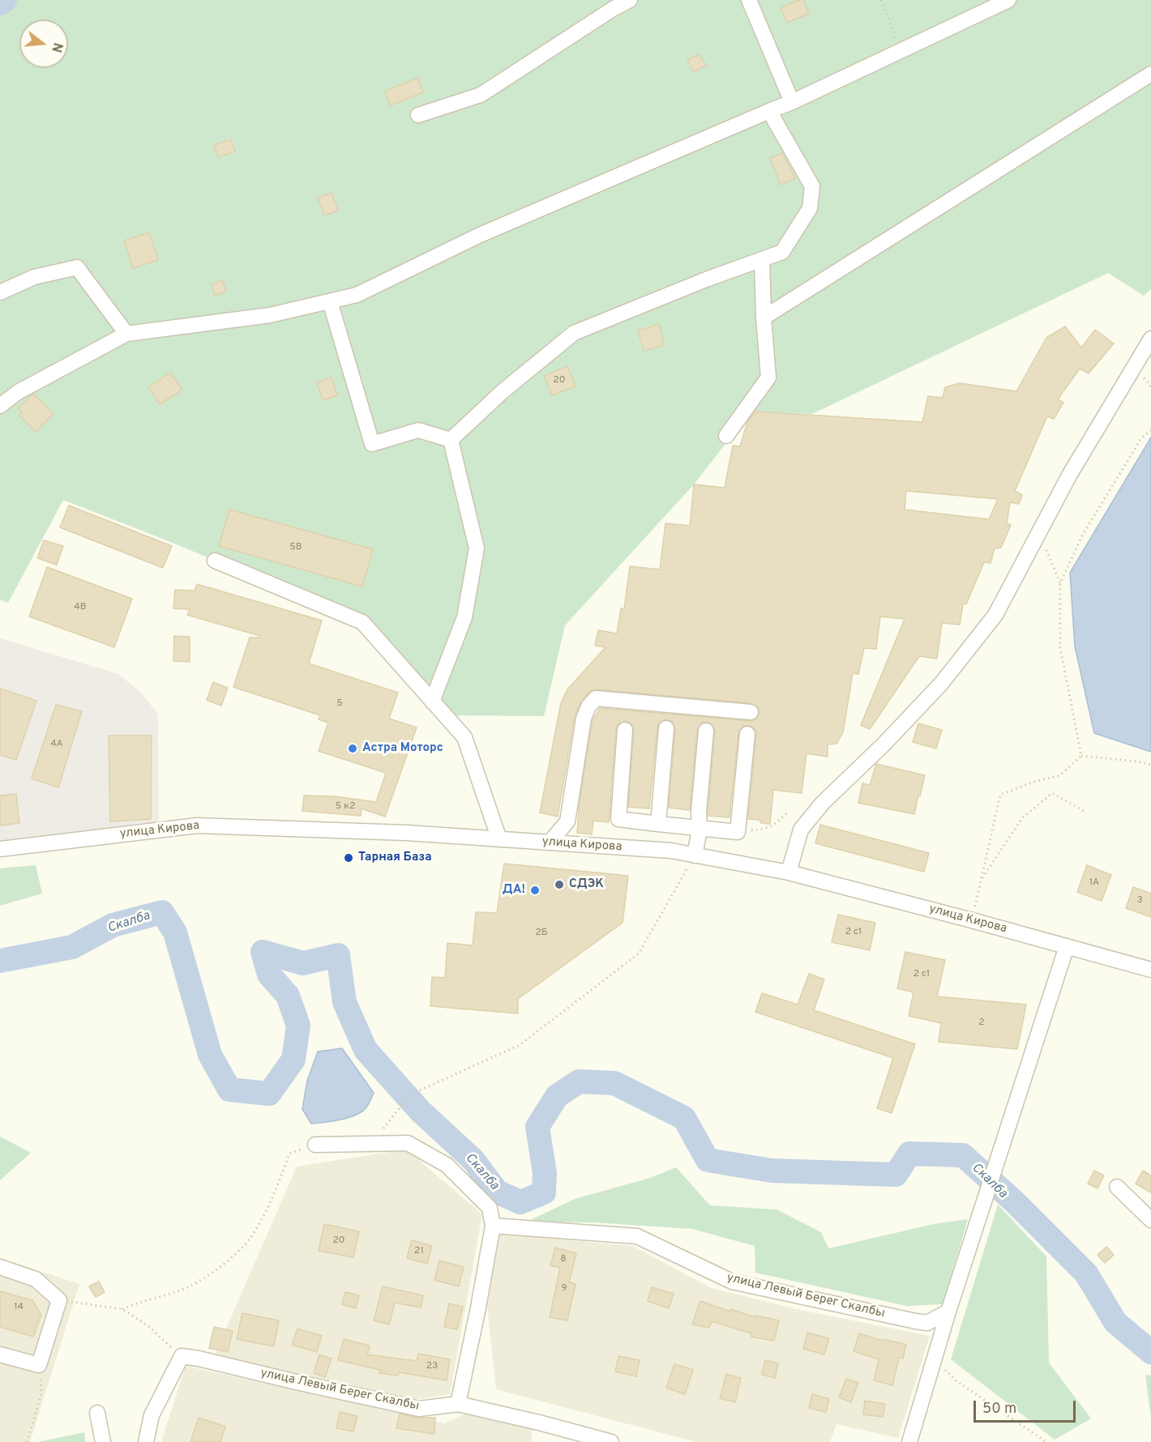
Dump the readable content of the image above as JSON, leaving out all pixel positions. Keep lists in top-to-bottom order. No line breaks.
{"streets":{"street":["улица Кирова","улица Левый Берег Скалбы"]},"water":["Скалба"],"places":["Астра Моторс","Тарная База","СДЭК","ДА!"],"house_numbers":["20","5В","4В","5","4А","5 к2","1А","3","2 с1","2Б","2 с1","2","20","21","8","9","14","23"],"scale_bar":"50 m","north":"right"}
